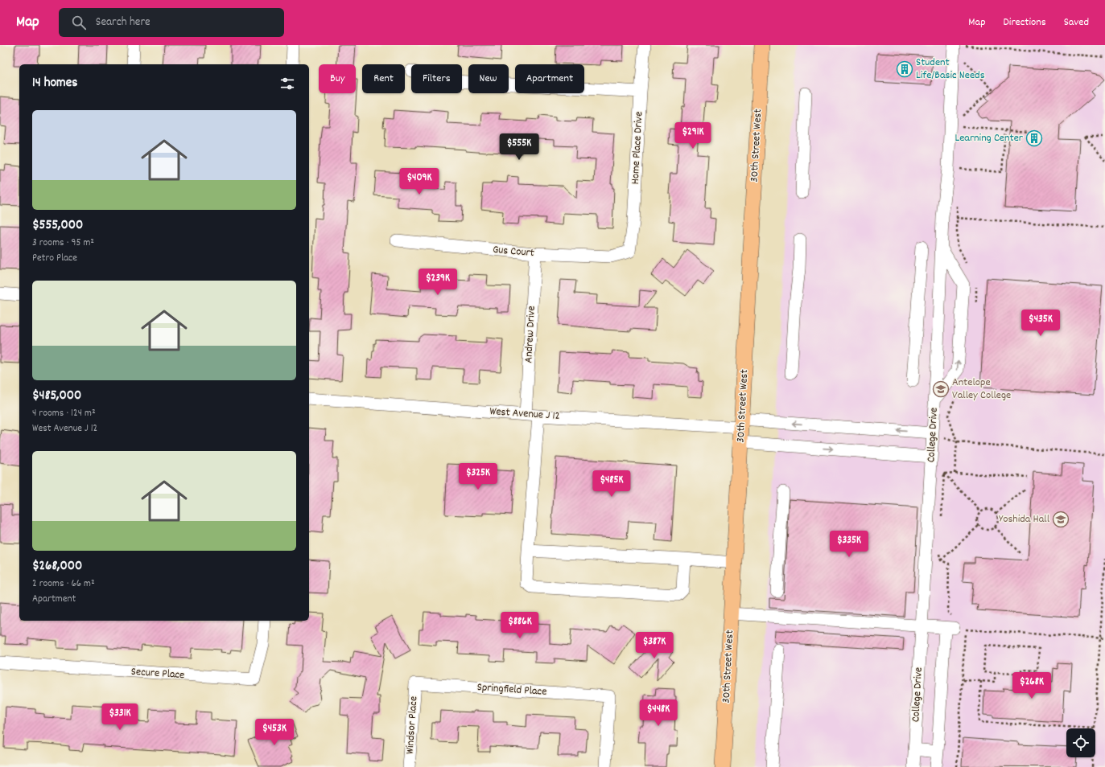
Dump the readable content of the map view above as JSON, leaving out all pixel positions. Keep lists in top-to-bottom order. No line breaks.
{"streets":{"main road":["30th Street West"],"street":["Home Place Drive","Gus Court","Andrew Drive","West Avenue J 12","College Drive","Secure Place","Springfield Place","Windsor Place"]},"crossings":[["30th Street West","West Avenue J 12"],["Home Place Drive","Gus Court"],["Gus Court","Andrew Drive"],["Andrew Drive","West Avenue J 12"],["West Avenue J 12","College Drive"],["Springfield Place","Windsor Place"]],"places":{"building":["Student Life/Basic Needs","Learning Center"],"school or university":["Antelope Valley College","Yoshida Hall"]},"page":{"header":"Map","search":"Search here","nav":["Map","Directions","Saved"],"chip":["Buy","Rent","Filters","New","Apartment"],"heading":"14 homes","list":[{"name":"$555,000","note":"3 rooms · 95 m² · Petro Place"},{"name":"$485,000","note":"4 rooms · 124 m² · West Avenue J 12"},{"name":"$268,000","note":"2 rooms · 66 m² · Apartment"}],"price":["$291K","$555K","$409K","$239K","$435K","$325K","$485K","$335K","$886K","$387K","$268K","$448K","$331K","$453K"]}}
